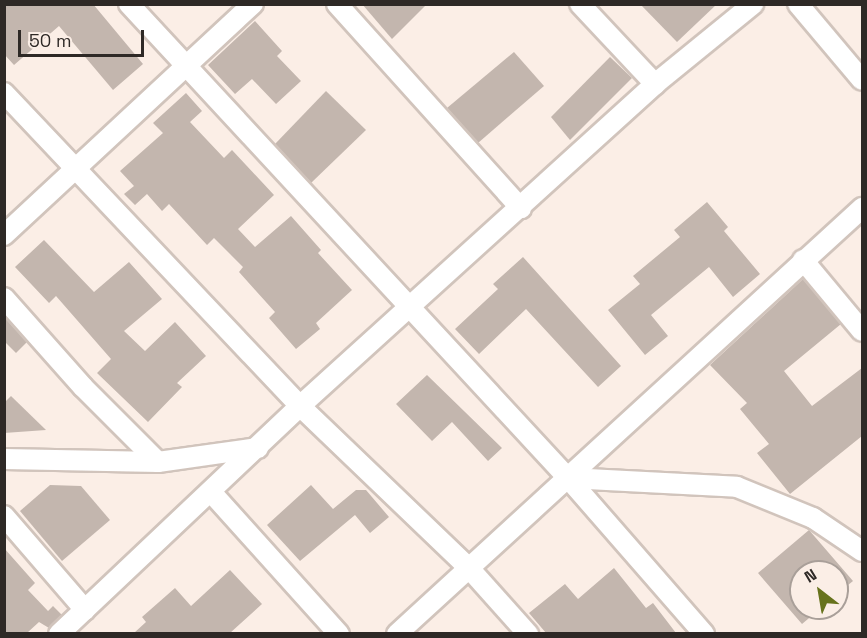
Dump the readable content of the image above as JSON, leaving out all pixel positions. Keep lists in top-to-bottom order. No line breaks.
{"scale_bar":"50 m","north":"top left"}
